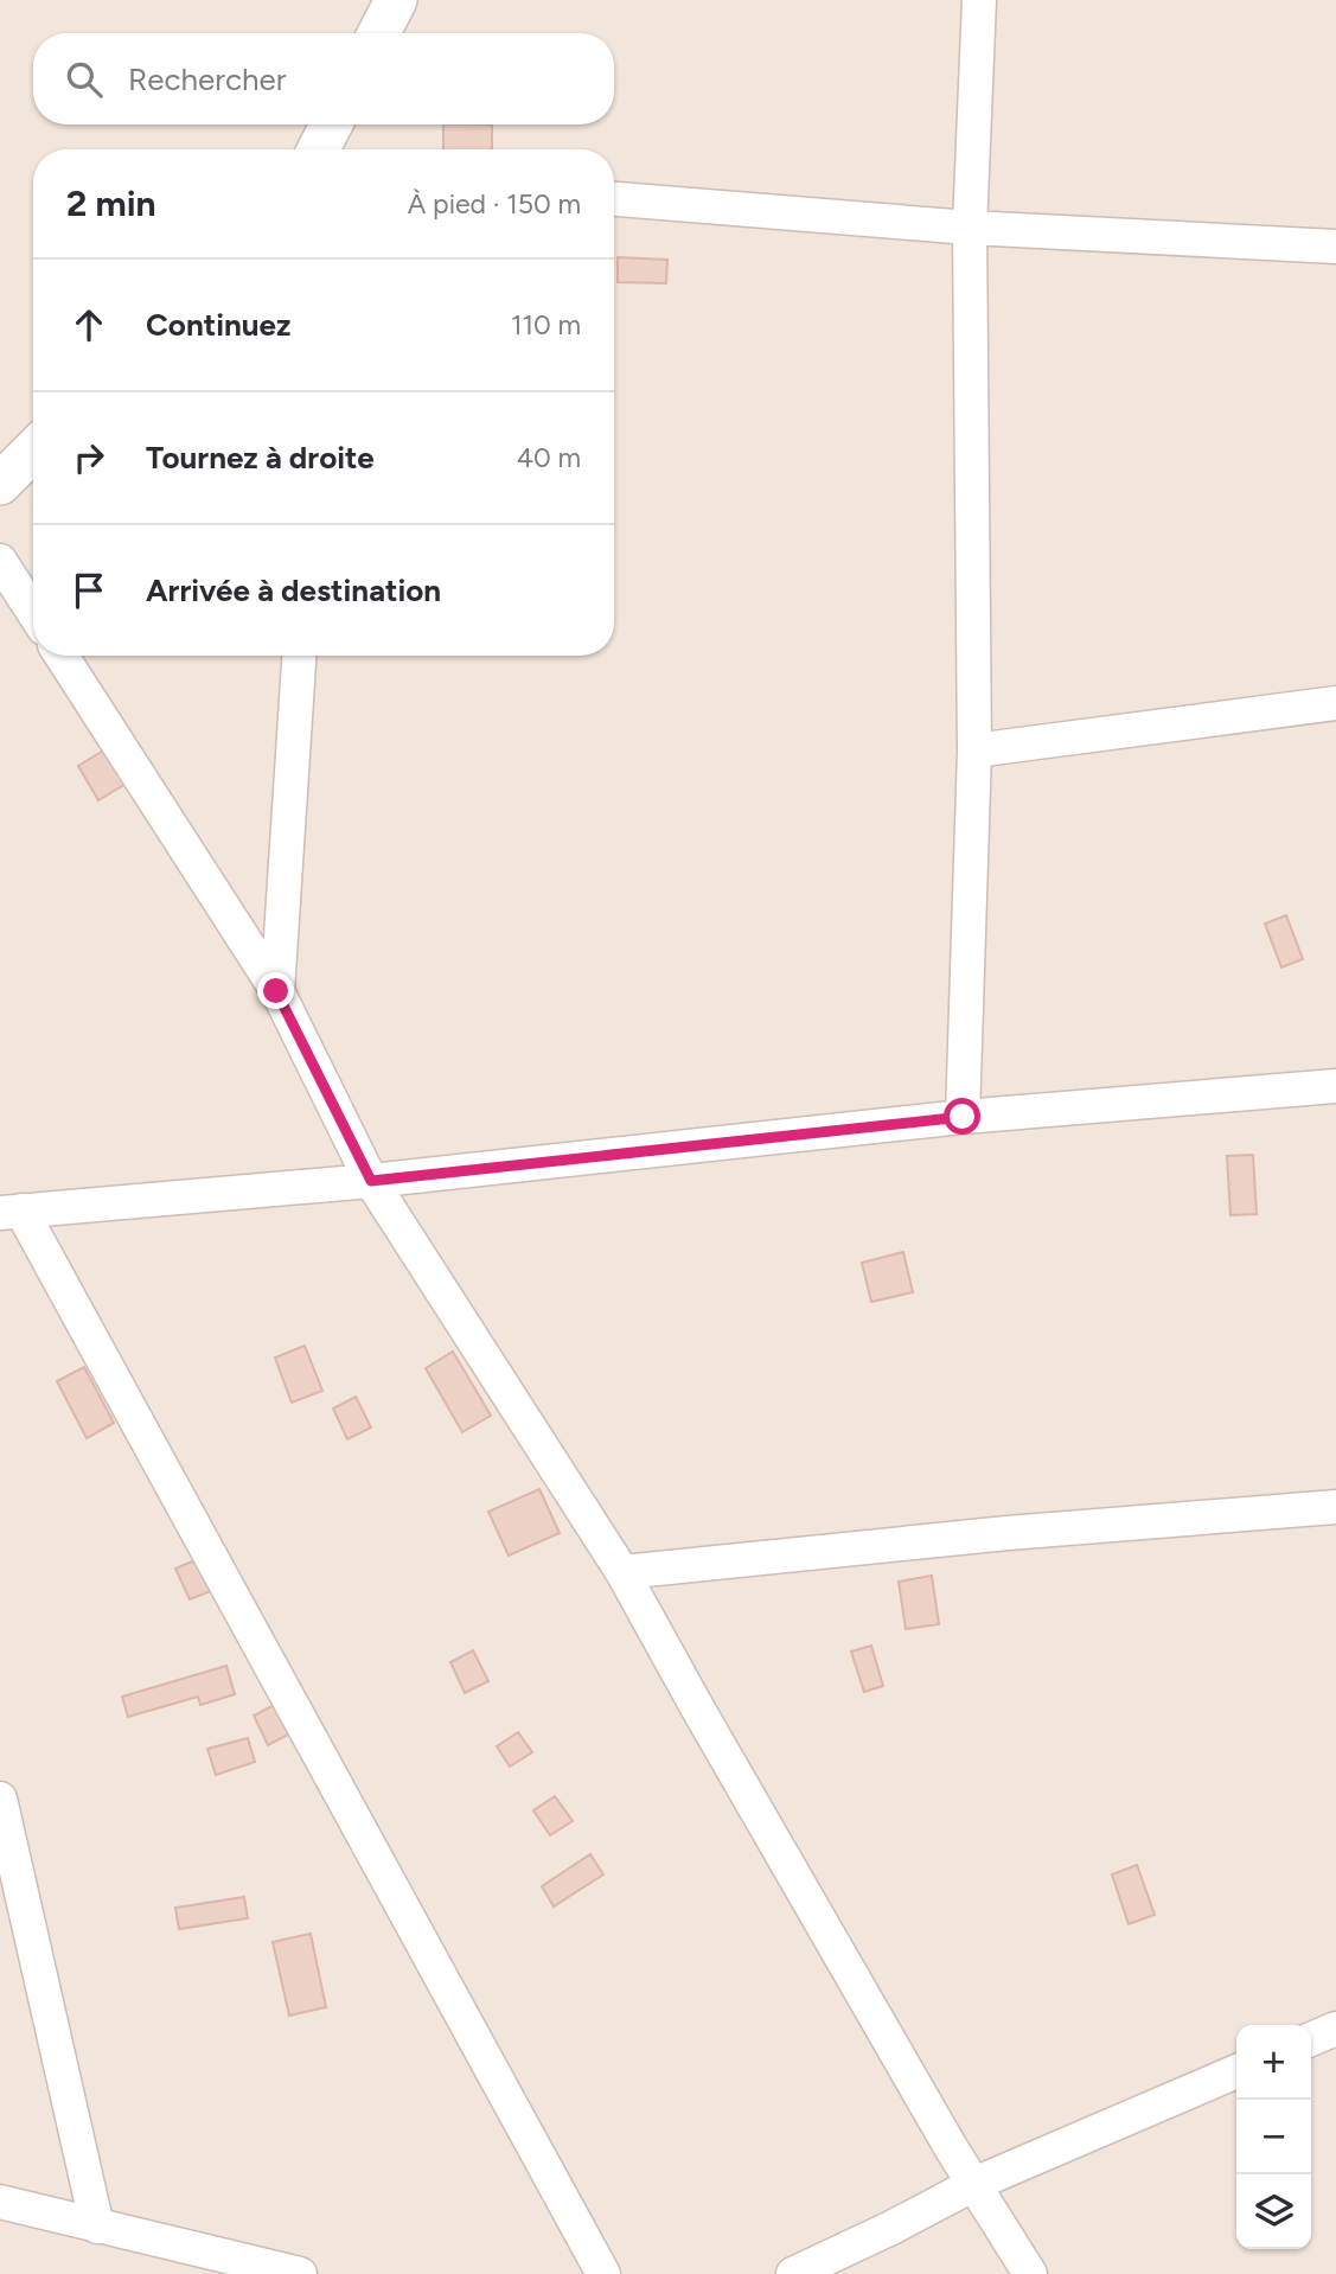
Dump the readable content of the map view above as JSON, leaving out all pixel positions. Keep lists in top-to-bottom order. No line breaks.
{"page":{"search":"Rechercher","heading":["2 min","À pied · 150 m"],"list":[["Continuez","110 m"],["Tournez à droite","40 m"],"Arrivée à destination"],"map_buttons":["+","−"]}}
